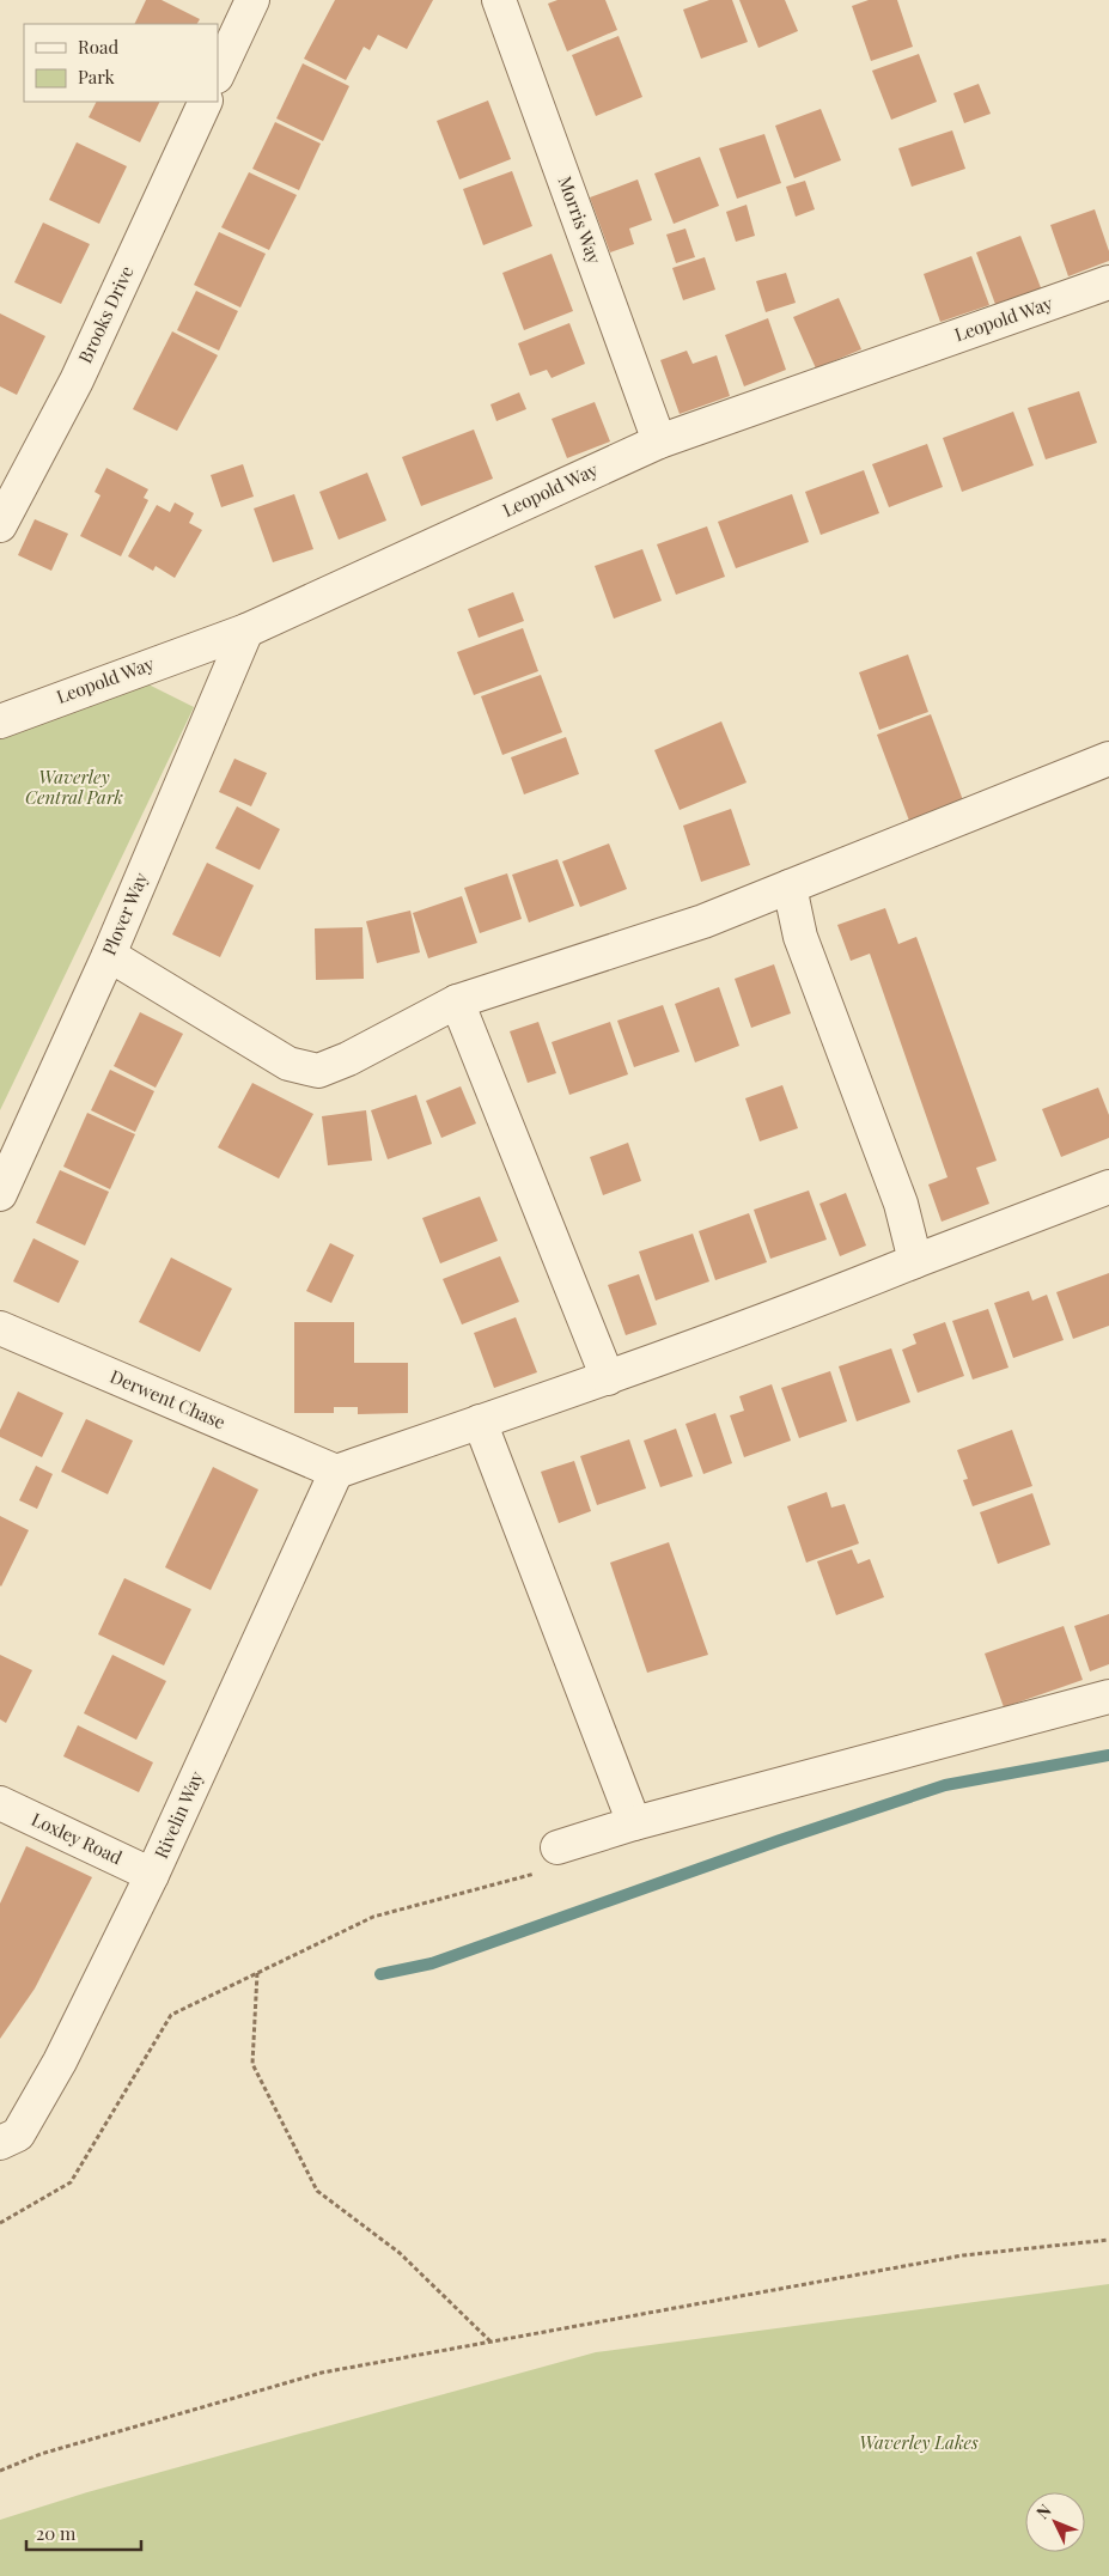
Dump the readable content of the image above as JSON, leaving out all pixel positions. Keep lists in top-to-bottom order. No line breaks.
{"streets":{"street":["Morris Way","Brooks Drive","Leopold Way","Plover Way","Derwent Chase","Rivelin Way","Loxley Road"]},"crossings":[["Morris Way","Leopold Way"],["Leopold Way","Plover Way"],["Derwent Chase","Rivelin Way"],["Rivelin Way","Loxley Road"]],"parks":["Waverley Central Park","Waverley Lakes"],"legend":["Road","Park"],"scale_bar":"20 m","north":"top left"}
